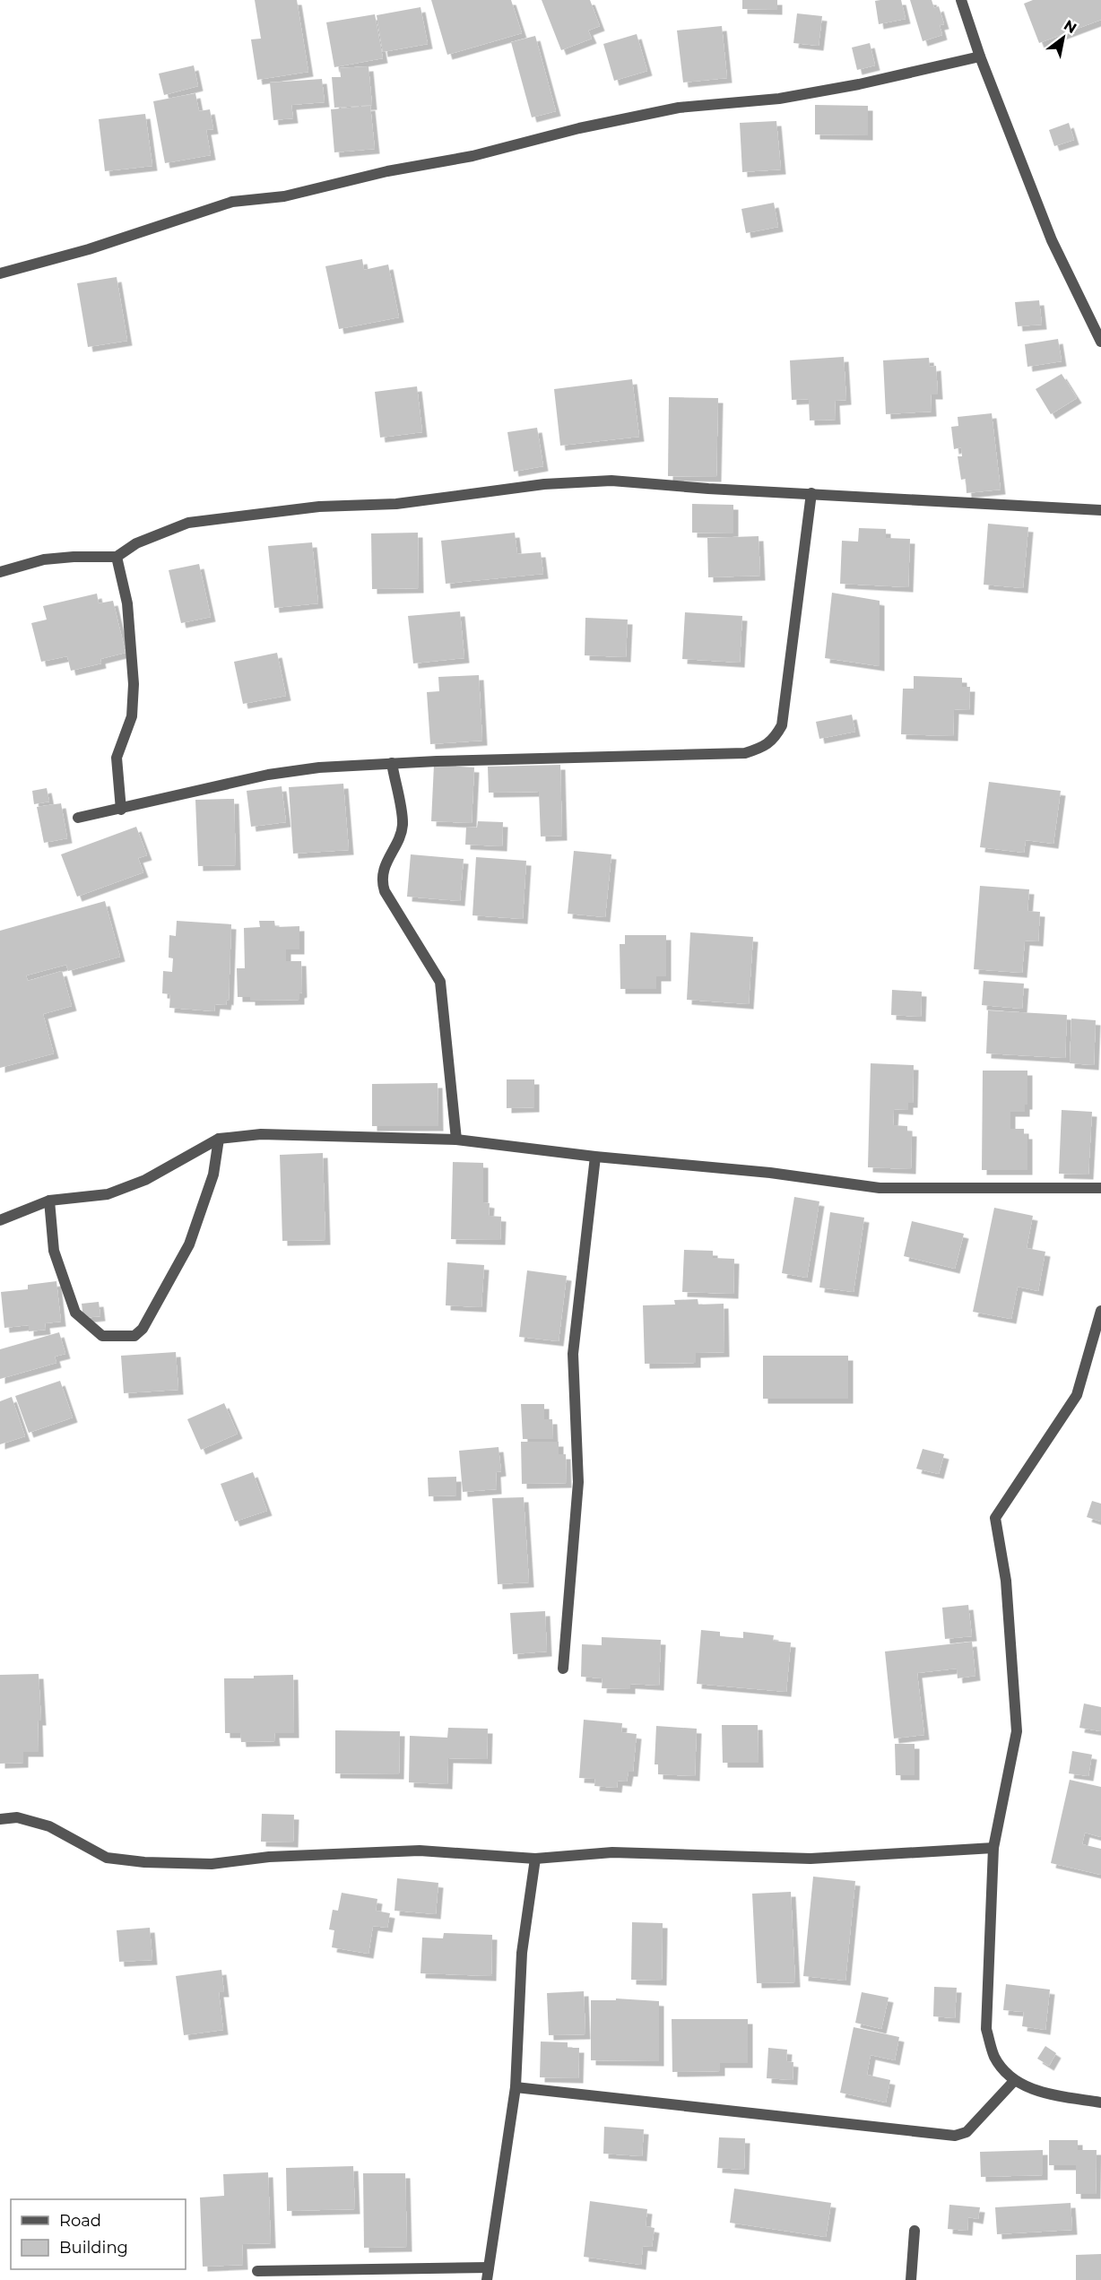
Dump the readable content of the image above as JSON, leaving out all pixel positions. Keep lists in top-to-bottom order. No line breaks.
{"legend":["Road","Building"],"north":"top right"}
